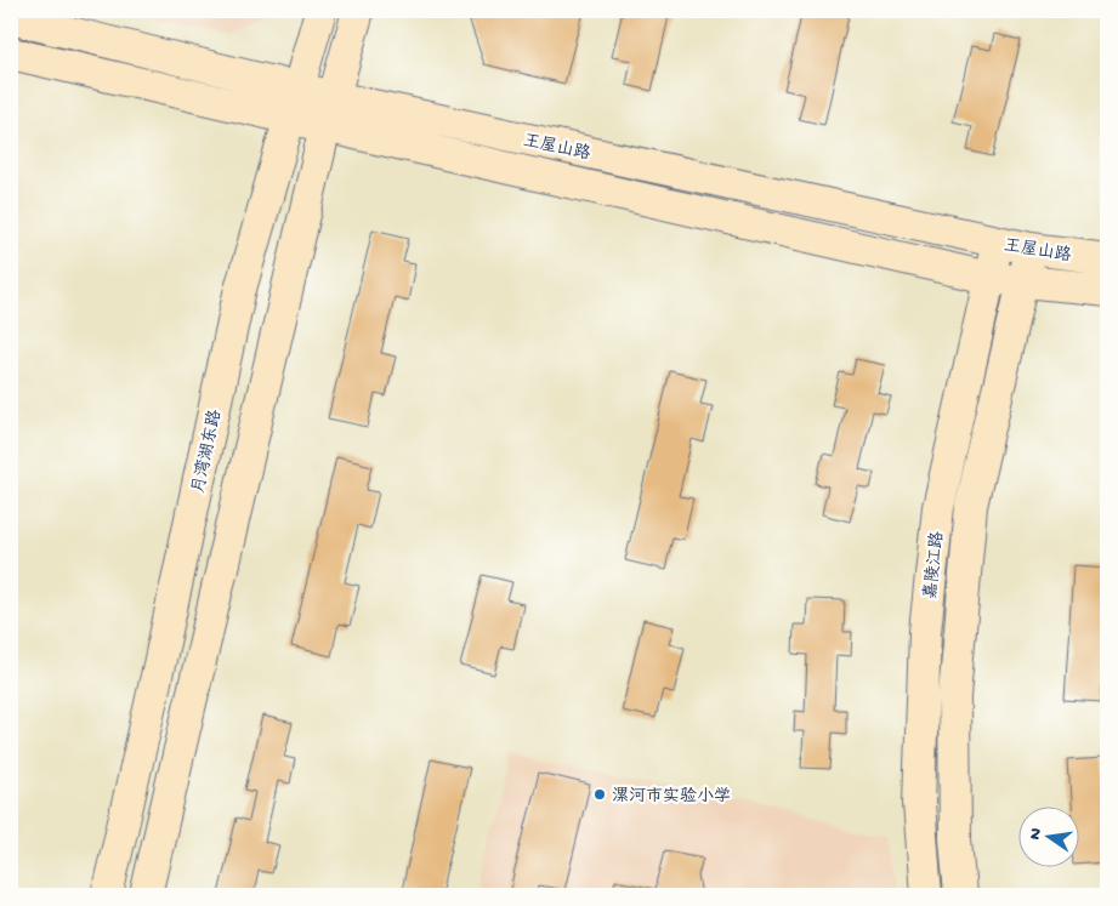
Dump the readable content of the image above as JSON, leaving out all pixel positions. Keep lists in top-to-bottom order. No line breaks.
{"streets":{"street":["王屋山路","月湾湖东路","嘉陵江路"]},"crossings":[["王屋山路","月湾湖东路"],["王屋山路","嘉陵江路"]],"places":["漯河市实验小学"],"north":"left"}
